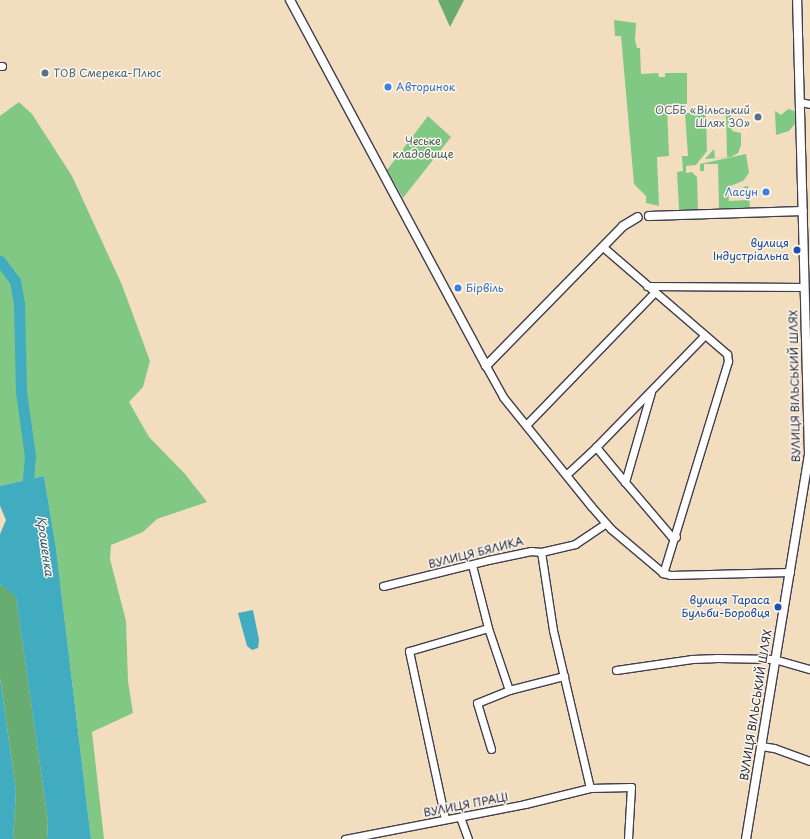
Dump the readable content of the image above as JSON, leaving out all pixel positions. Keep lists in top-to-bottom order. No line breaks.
{"streets":{"street":["ВУЛИЦЯ ВІЛЬСЬКИЙ ШЛЯХ","ВУЛИЦЯ БЯЛИКА","ВУЛИЦЯ ПРАЦІ"]},"water":["Крошенка"],"parks":["Чеське кладовище"],"places":["ТОВ Смерека-Плюс","Авторинок","ОСББ «Вільський Шлях 30»","Ласун","вулиця Індустріальна","Бірвіль","вулиця Тараса Бульби-Боровця"]}
